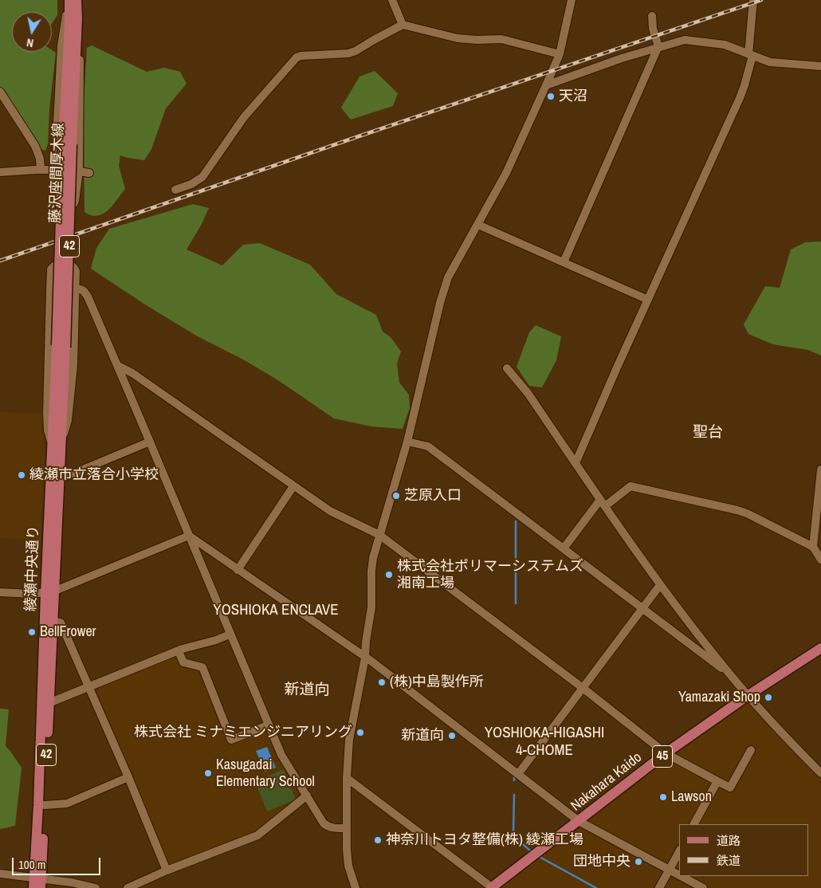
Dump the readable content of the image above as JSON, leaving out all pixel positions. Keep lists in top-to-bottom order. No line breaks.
{"streets":{"main road":["藤沢座間厚木線","42","綾瀬中央通り","45","Nakahara Kaido"]},"crossings":[["藤沢座間厚木線","綾瀬中央通り"]],"districts":["聖台","YOSHIOKA ENCLAVE","新道向","YOSHIOKA-HIGASHI 4-CHOME"],"places":["天沼","綾瀬市立落合小学校","芝原入口","株式会社ポリマーシステムズ 湘南工場","BellFrower","(株)中島製作所","Yamazaki Shop","株式会社 ミナミエンジニアリング","新道向","Kasugadai Elementary School","Lawson","神奈川トヨタ整備(株) 綾瀬工場","団地中央"],"legend":["道路","鉄道"],"scale_bar":"100 m","north":"bottom"}
